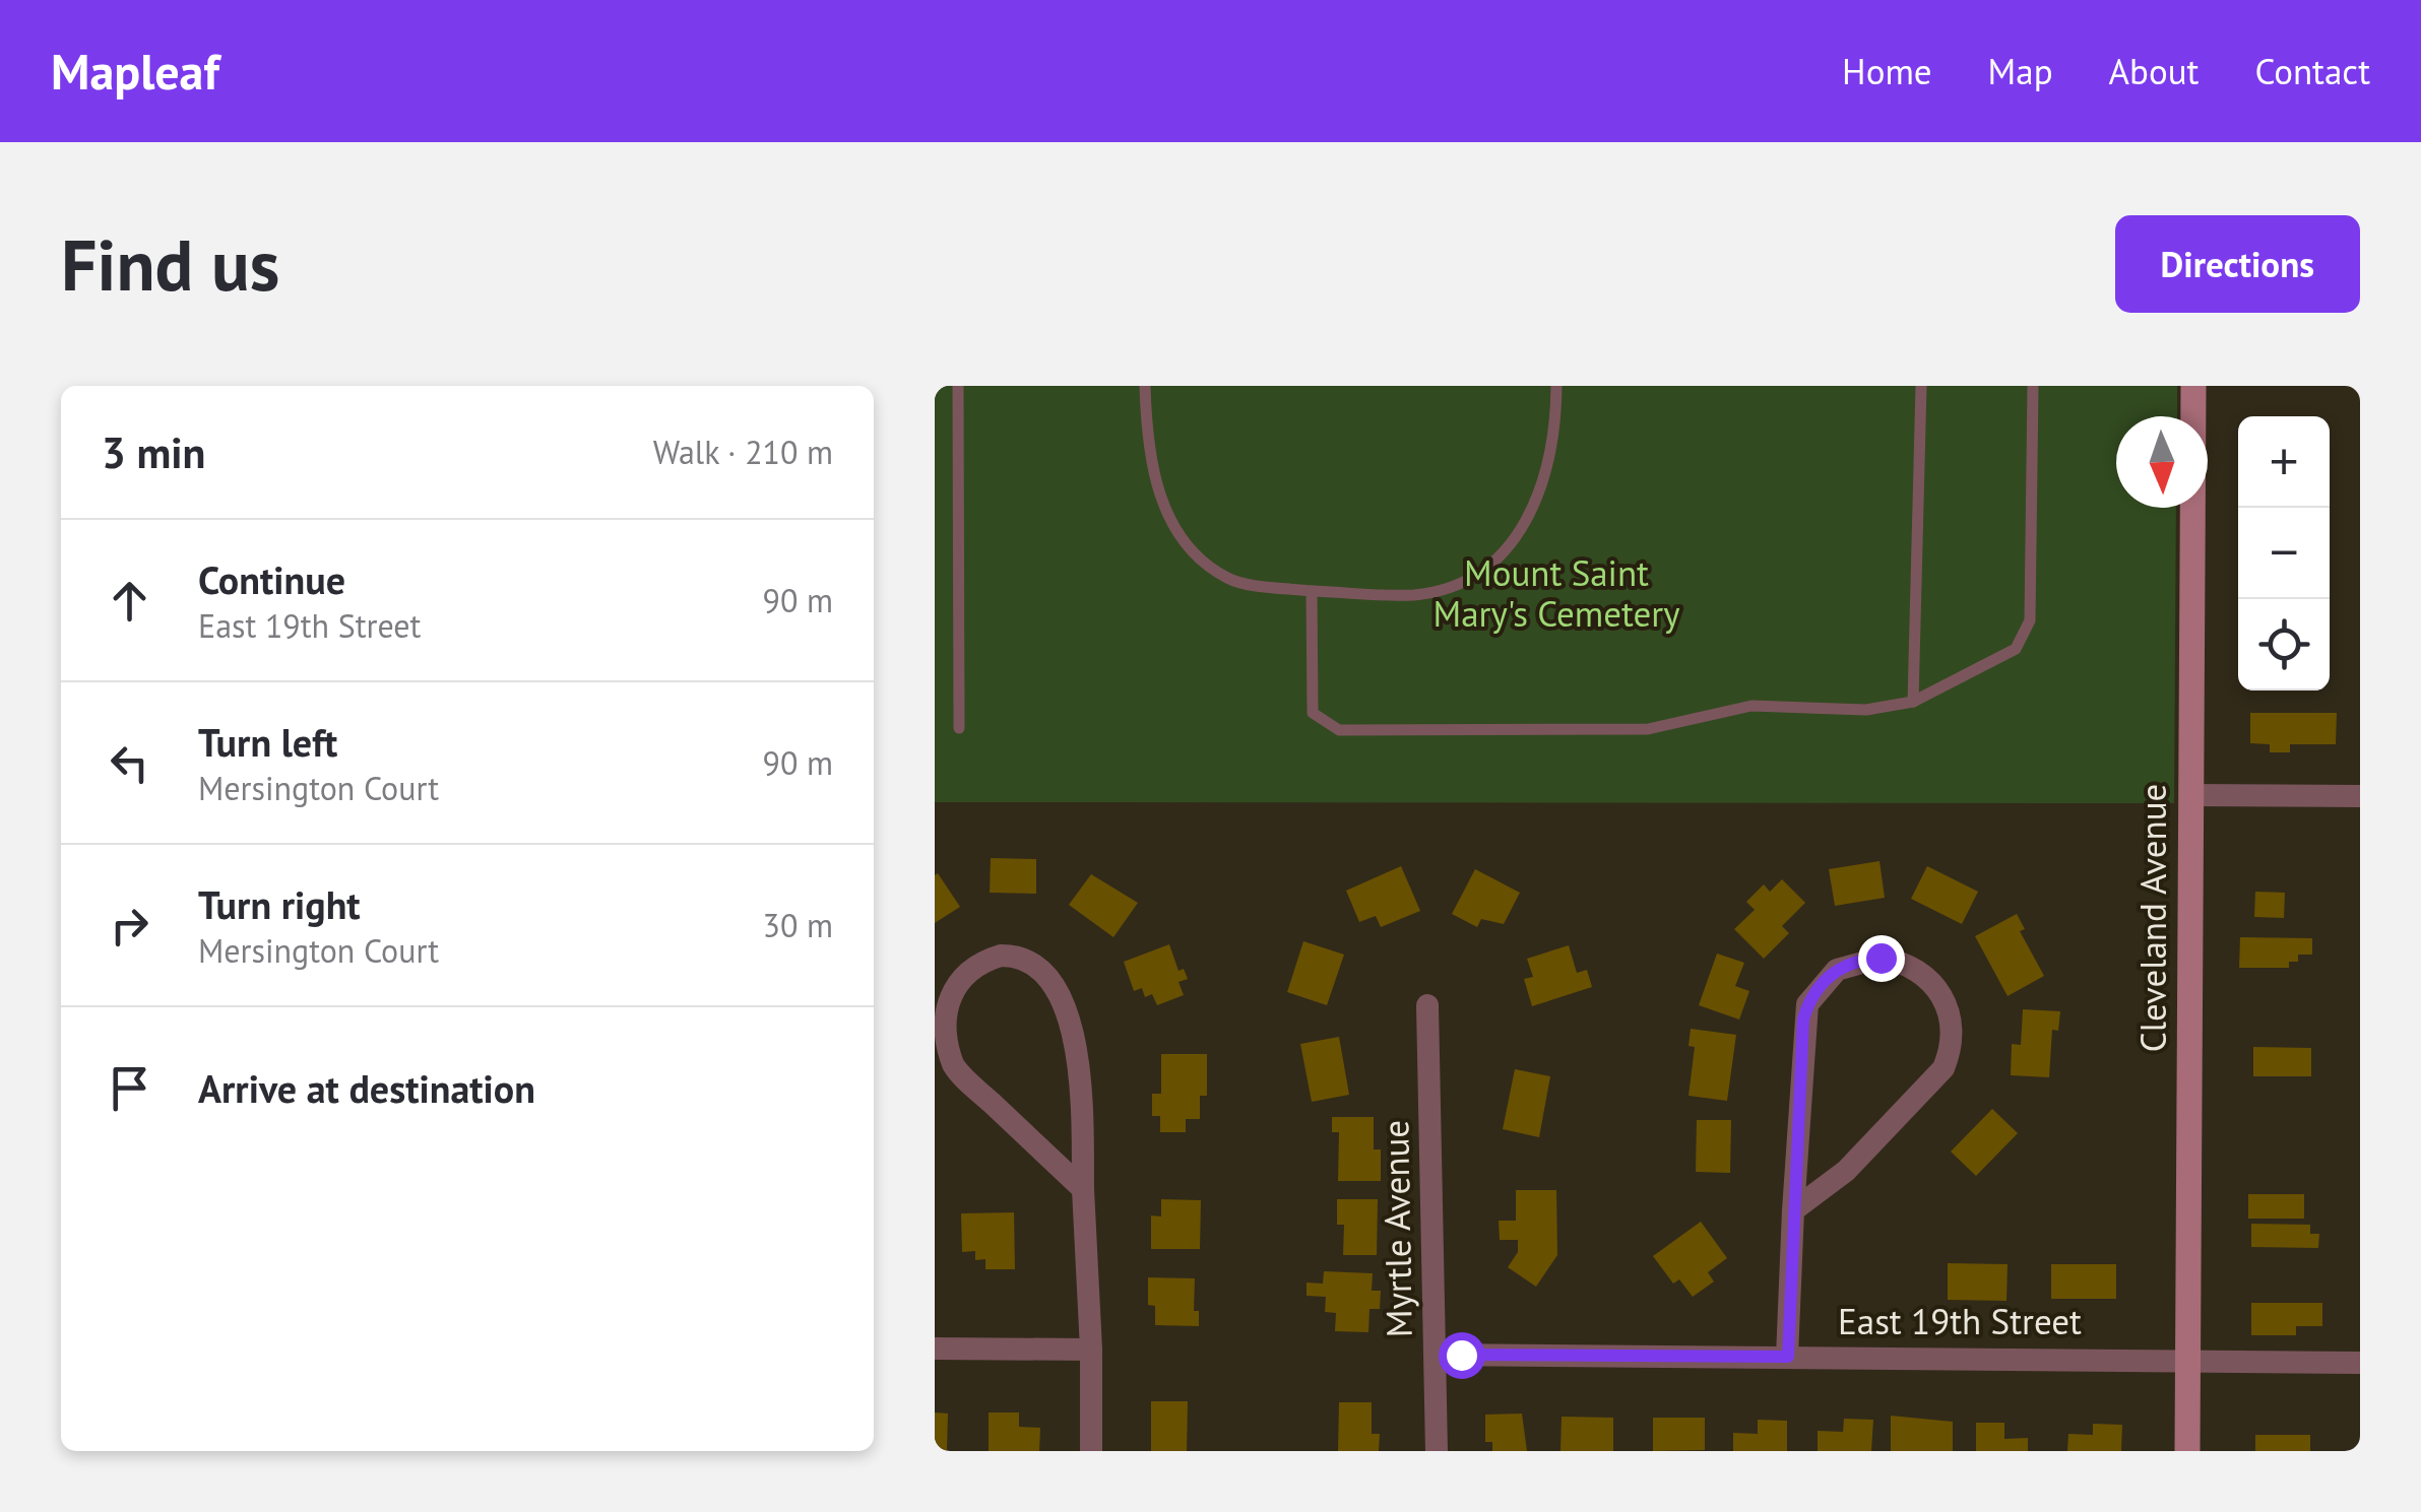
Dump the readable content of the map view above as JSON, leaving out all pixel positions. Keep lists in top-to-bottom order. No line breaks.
{"streets":{"main road":["Cleveland Avenue"],"street":["Myrtle Avenue","East 19th Street"]},"crossings":[["Cleveland Avenue","East 19th Street"],["Myrtle Avenue","East 19th Street"]],"parks":["Mount Saint Mary's Cemetery"],"north":"bottom","page":{"header":"Mapleaf","nav":["Home","Map","About","Contact"],"buttons":"Directions","title":"Find us","heading":["3 min","Walk · 210 m"],"map_buttons":["+","−"],"list":[["Continue","East 19th Street","90 m"],["Turn left","Mersington Court","90 m"],["Turn right","Mersington Court","30 m"],"Arrive at destination"]}}
